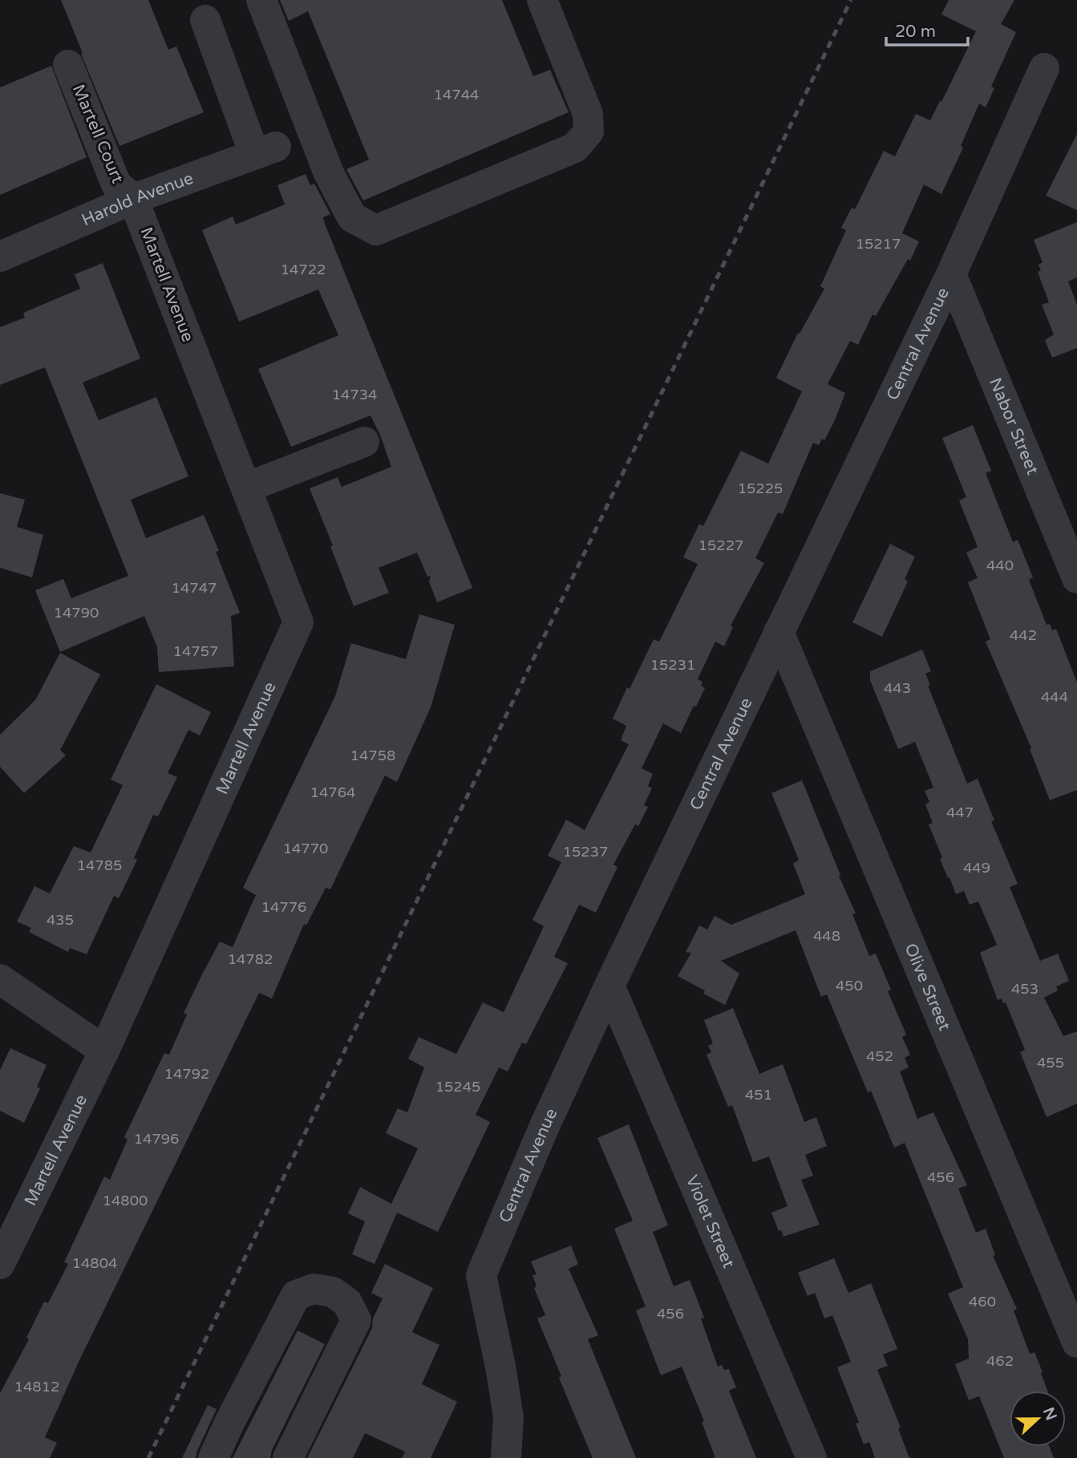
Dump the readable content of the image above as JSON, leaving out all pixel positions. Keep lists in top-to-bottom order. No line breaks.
{"streets":{"street":["Martell Court","Harold Avenue","Martell Avenue","Central Avenue","Nabor Street","Olive Street","Violet Street"]},"crossings":[["Martell Court","Harold Avenue"],["Martell Court","Martell Avenue"],["Harold Avenue","Martell Avenue"],["Central Avenue","Nabor Street"],["Central Avenue","Olive Street"],["Central Avenue","Violet Street"]],"house_numbers":["14744","15217","14722","14734","15225","15227","440","14747","14790","442","14757","15231","443","444","14758","14764","447","14770","15237","14785","449","14776","435","448","14782","450","453","452","455","14792","15245","451","14796","456","14800","14804","460","456","462","14812"],"scale_bar":"20 m","north":"right"}
